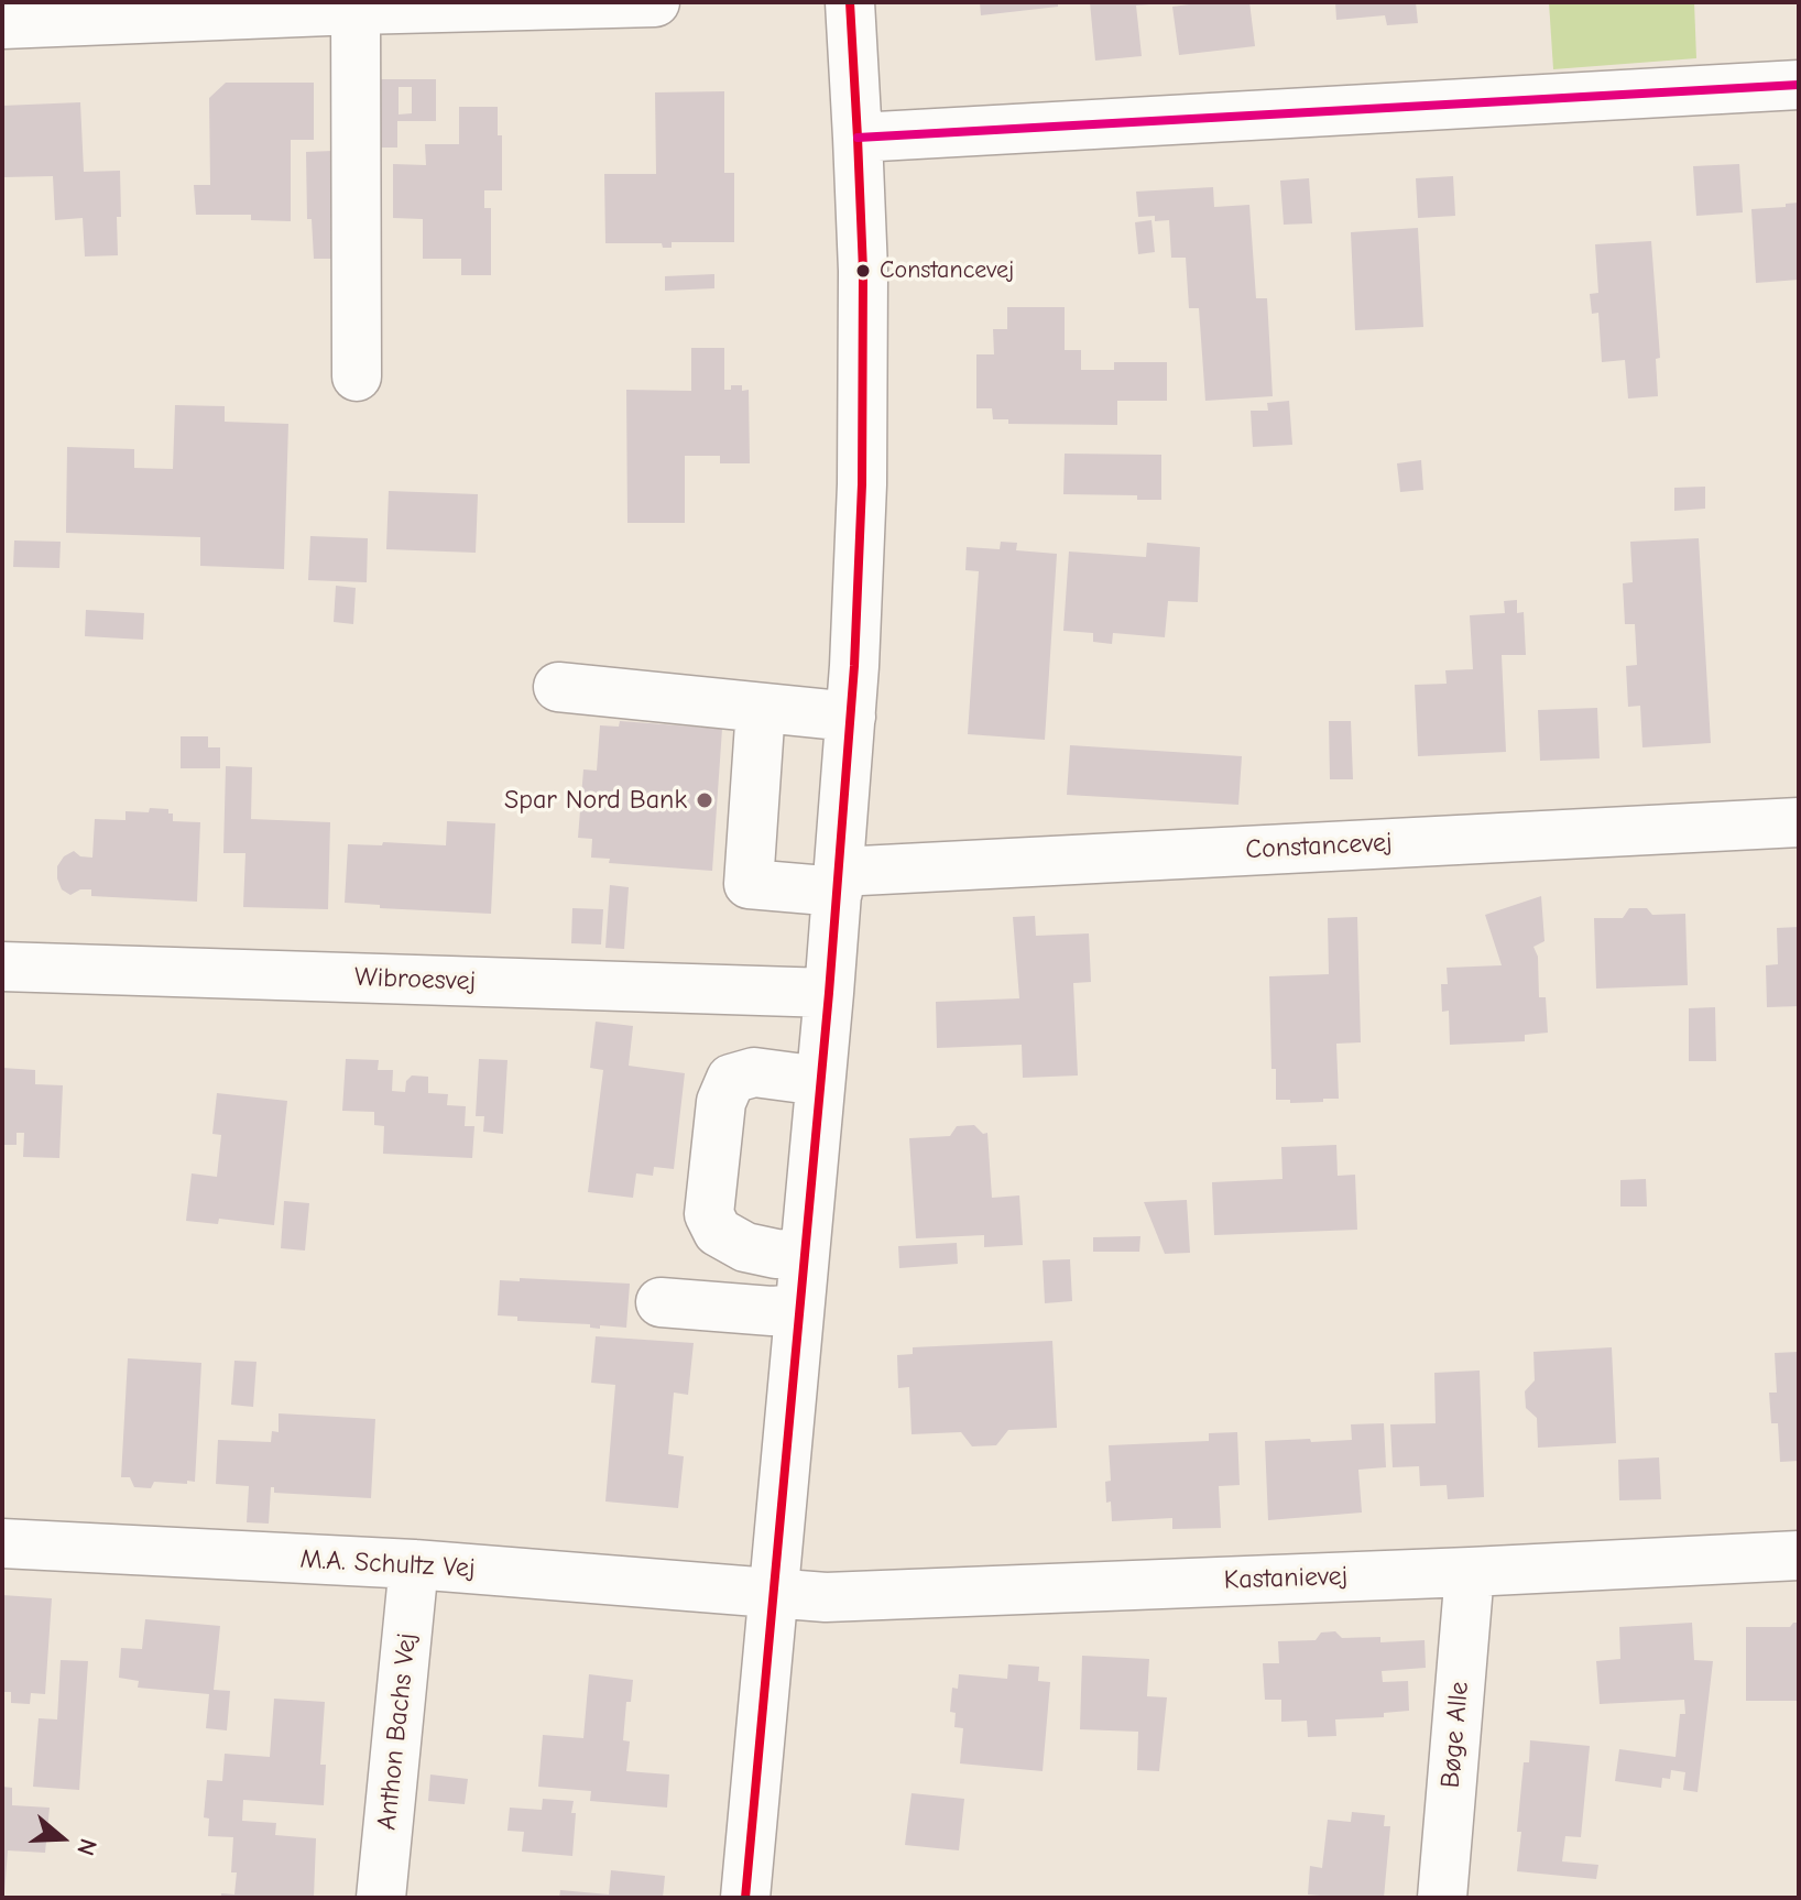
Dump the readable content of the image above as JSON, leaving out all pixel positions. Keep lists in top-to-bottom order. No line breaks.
{"streets":{"street":["Constancevej","Wibroesvej","M.A. Schultz Vej","Kastanievej","Anthon Bachs Vej","Bøge Alle"]},"crossings":[["M.A. Schultz Vej","Kastanievej"],["M.A. Schultz Vej","Anthon Bachs Vej"],["Kastanievej","Bøge Alle"]],"places":["Constancevej","Spar Nord Bank"],"north":"right"}
